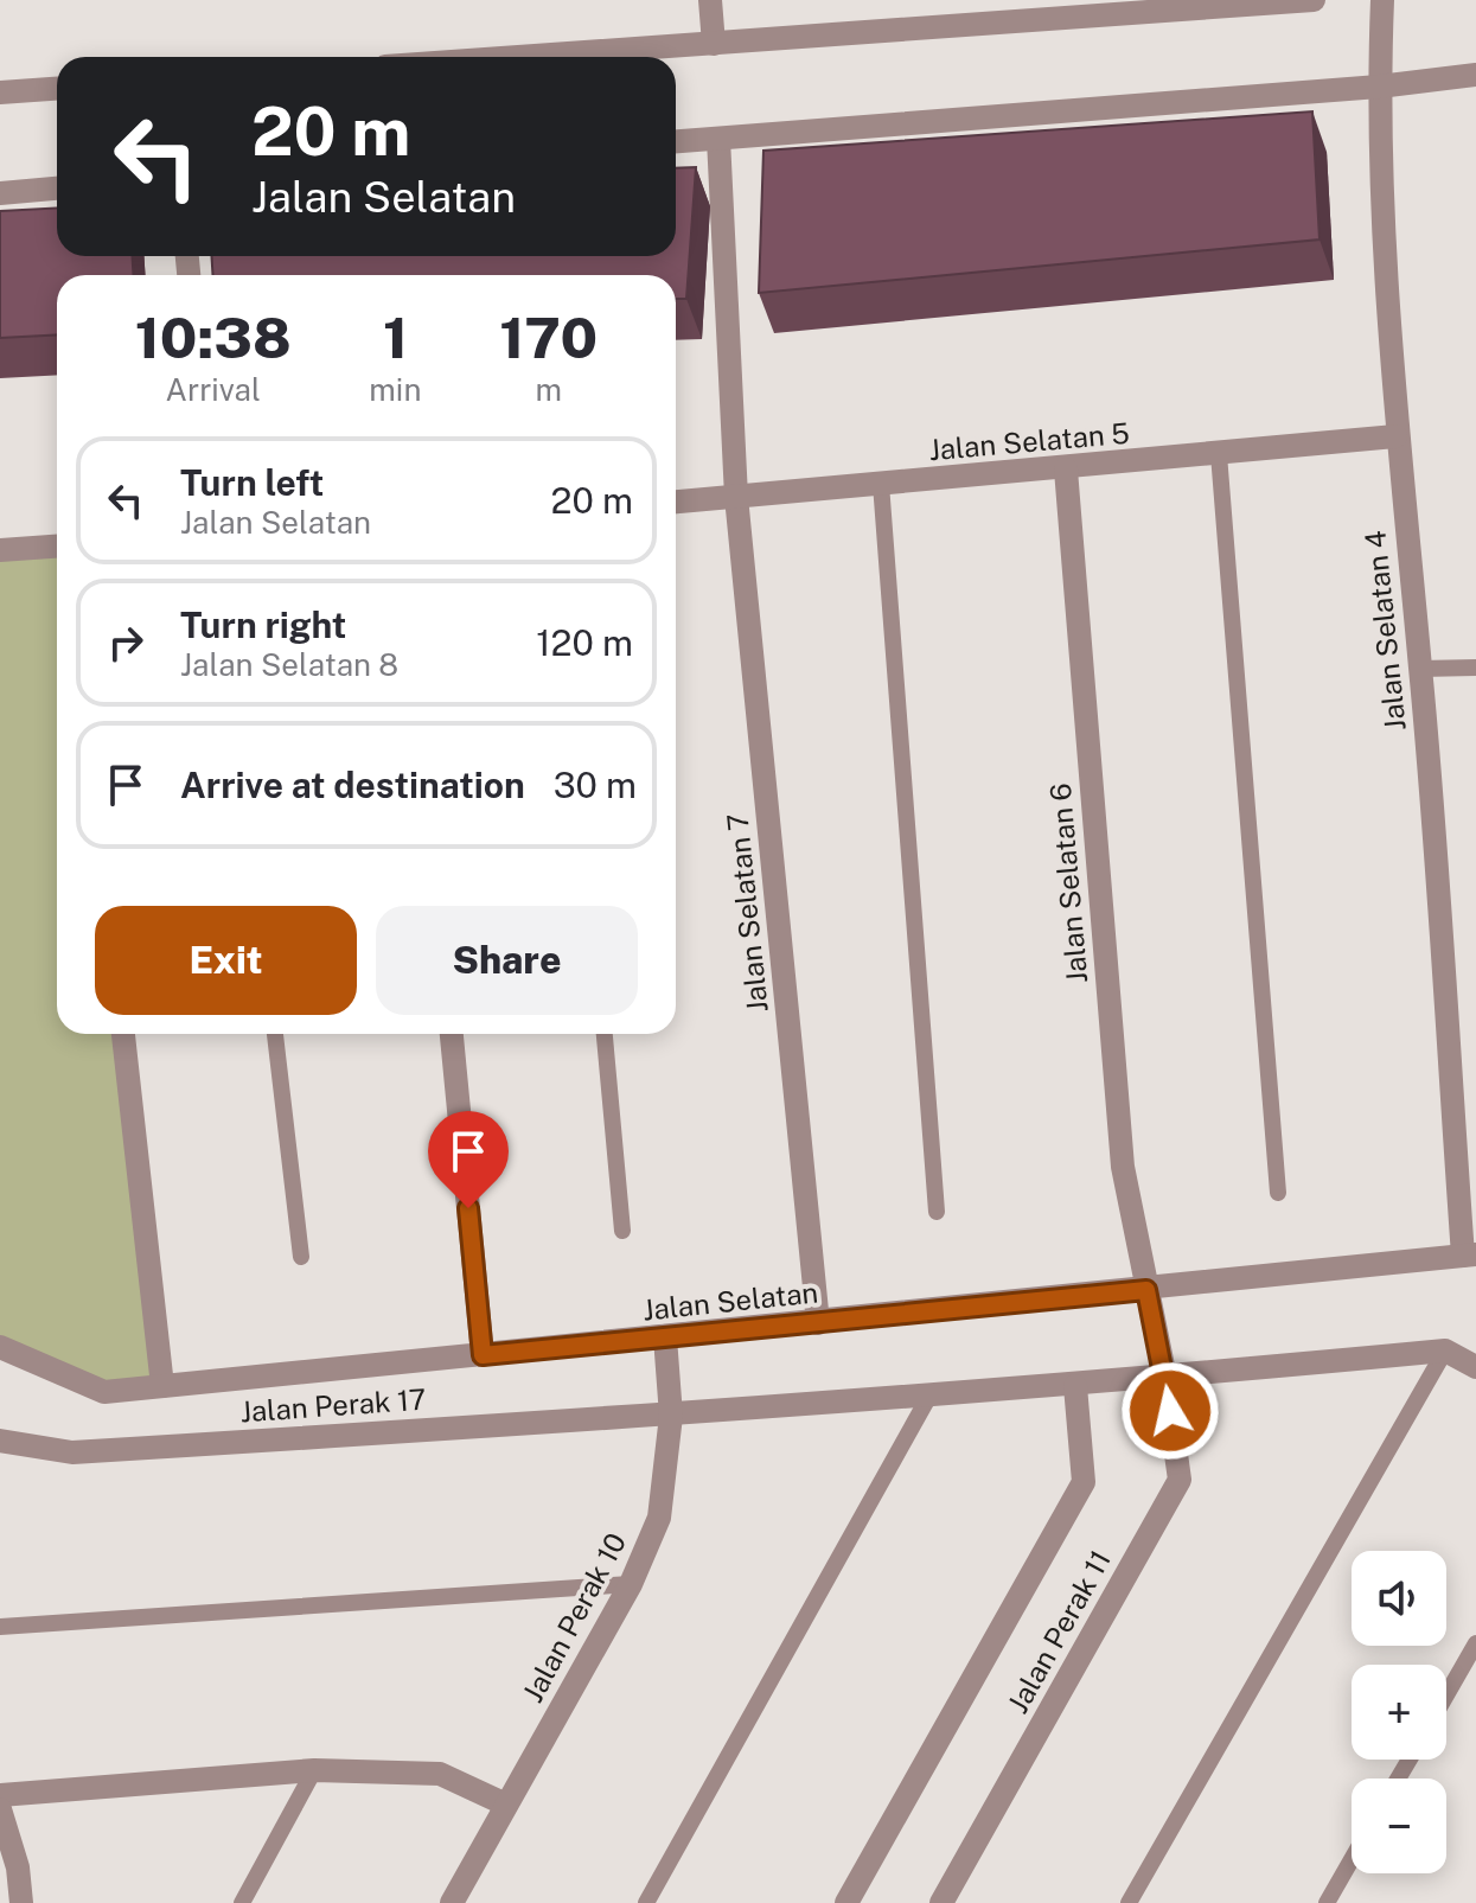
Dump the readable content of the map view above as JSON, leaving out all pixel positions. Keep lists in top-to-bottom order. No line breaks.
{"streets":{"street":["Jalan Selatan 5","Jalan Selatan 4","Jalan Selatan 6","Jalan Selatan 7","Jalan Selatan","Jalan Perak 17","Jalan Perak 10","Jalan Perak 11"]},"crossings":[["Jalan Selatan 5","Jalan Selatan 4"],["Jalan Selatan 5","Jalan Selatan 6"],["Jalan Selatan 5","Jalan Selatan 7"],["Jalan Selatan 4","Jalan Selatan"],["Jalan Selatan 6","Jalan Selatan"],["Jalan Selatan 6","Jalan Perak 17"],["Jalan Selatan 6","Jalan Perak 11"],["Jalan Selatan 7","Jalan Selatan"],["Jalan Selatan","Jalan Perak 10"],["Jalan Perak 17","Jalan Perak 10"],["Jalan Perak 17","Jalan Perak 11"]],"page":{"turn":["20 m","Jalan Selatan"],"eta":["10:38","Arrival","1","min","170","m"],"list":[{"name":"Turn left","note":"Jalan Selatan","value":"20 m"},{"name":"Turn right","note":"Jalan Selatan 8","value":"120 m"},{"name":"Arrive at destination","value":"30 m"}],"buttons":["Exit","Share"],"map_buttons":["+","−"]}}
